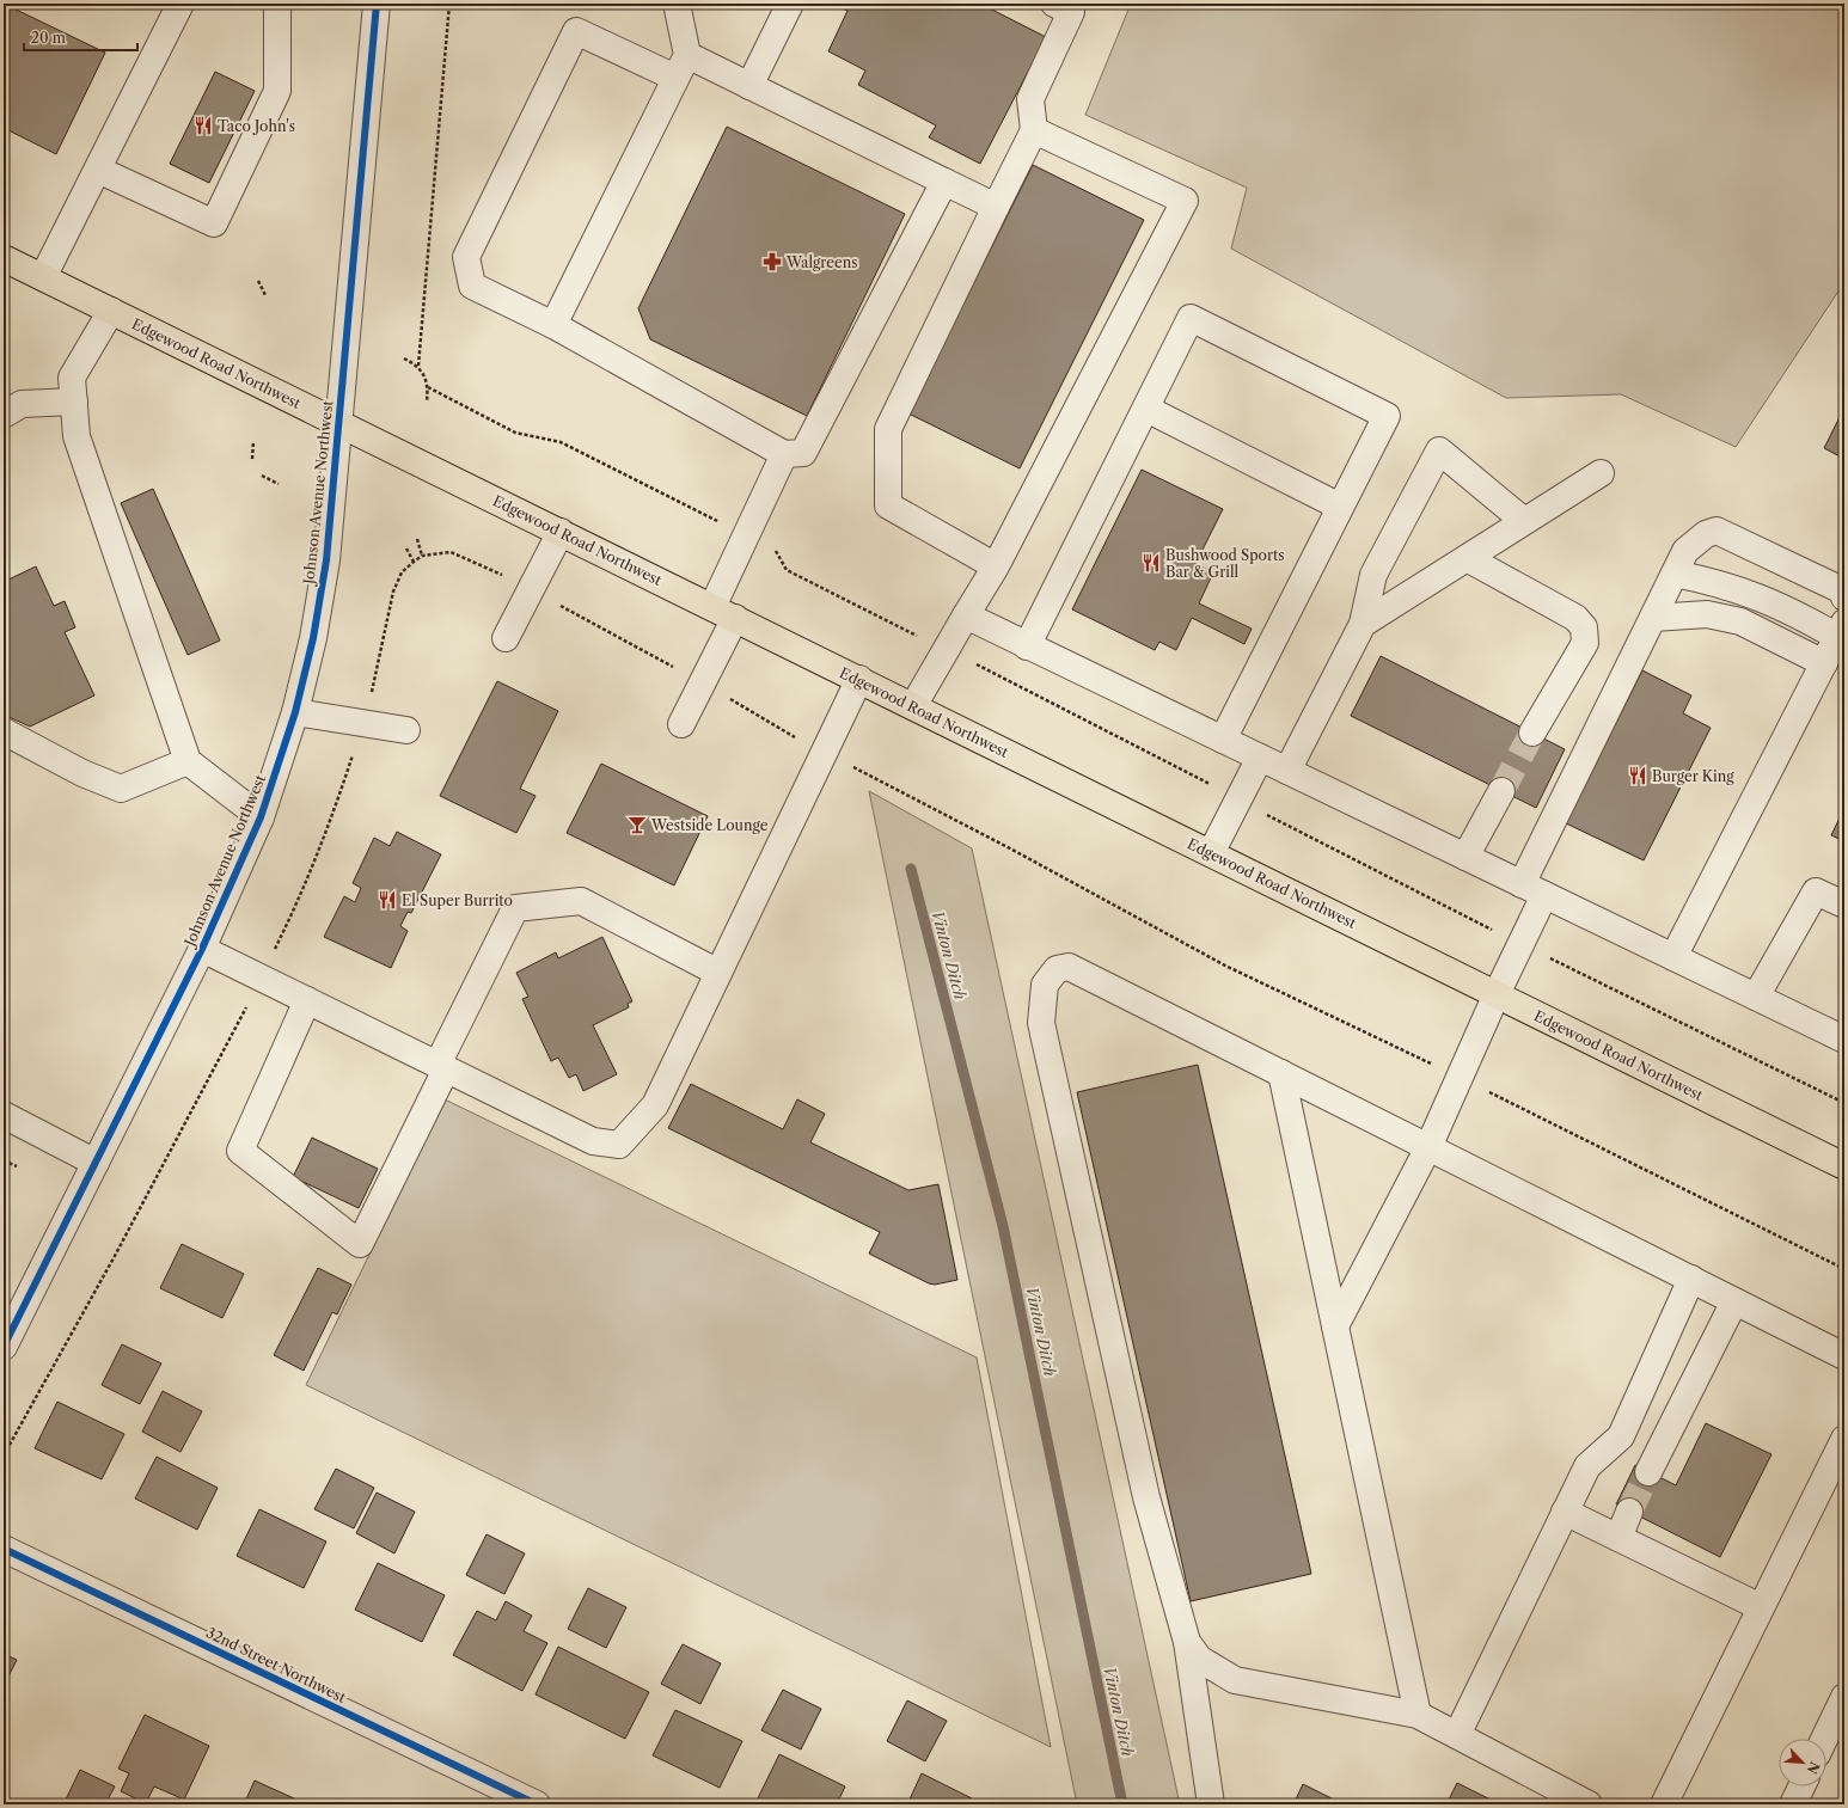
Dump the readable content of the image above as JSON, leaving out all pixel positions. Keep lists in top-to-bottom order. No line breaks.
{"streets":{"main road":["Edgewood Road Northwest"],"street":["Johnson Avenue Northwest","32nd Street Northwest"]},"crossings":[["Edgewood Road Northwest","Johnson Avenue Northwest"]],"water":["Vinton Ditch"],"places":{"restaurant":["Taco John's","Bushwood Sports Bar & Grill","Burger King","El Super Burrito"],"pharmacy":["Walgreens"],"bar":["Westside Lounge"]},"scale_bar":"20 m","north":"bottom right"}
